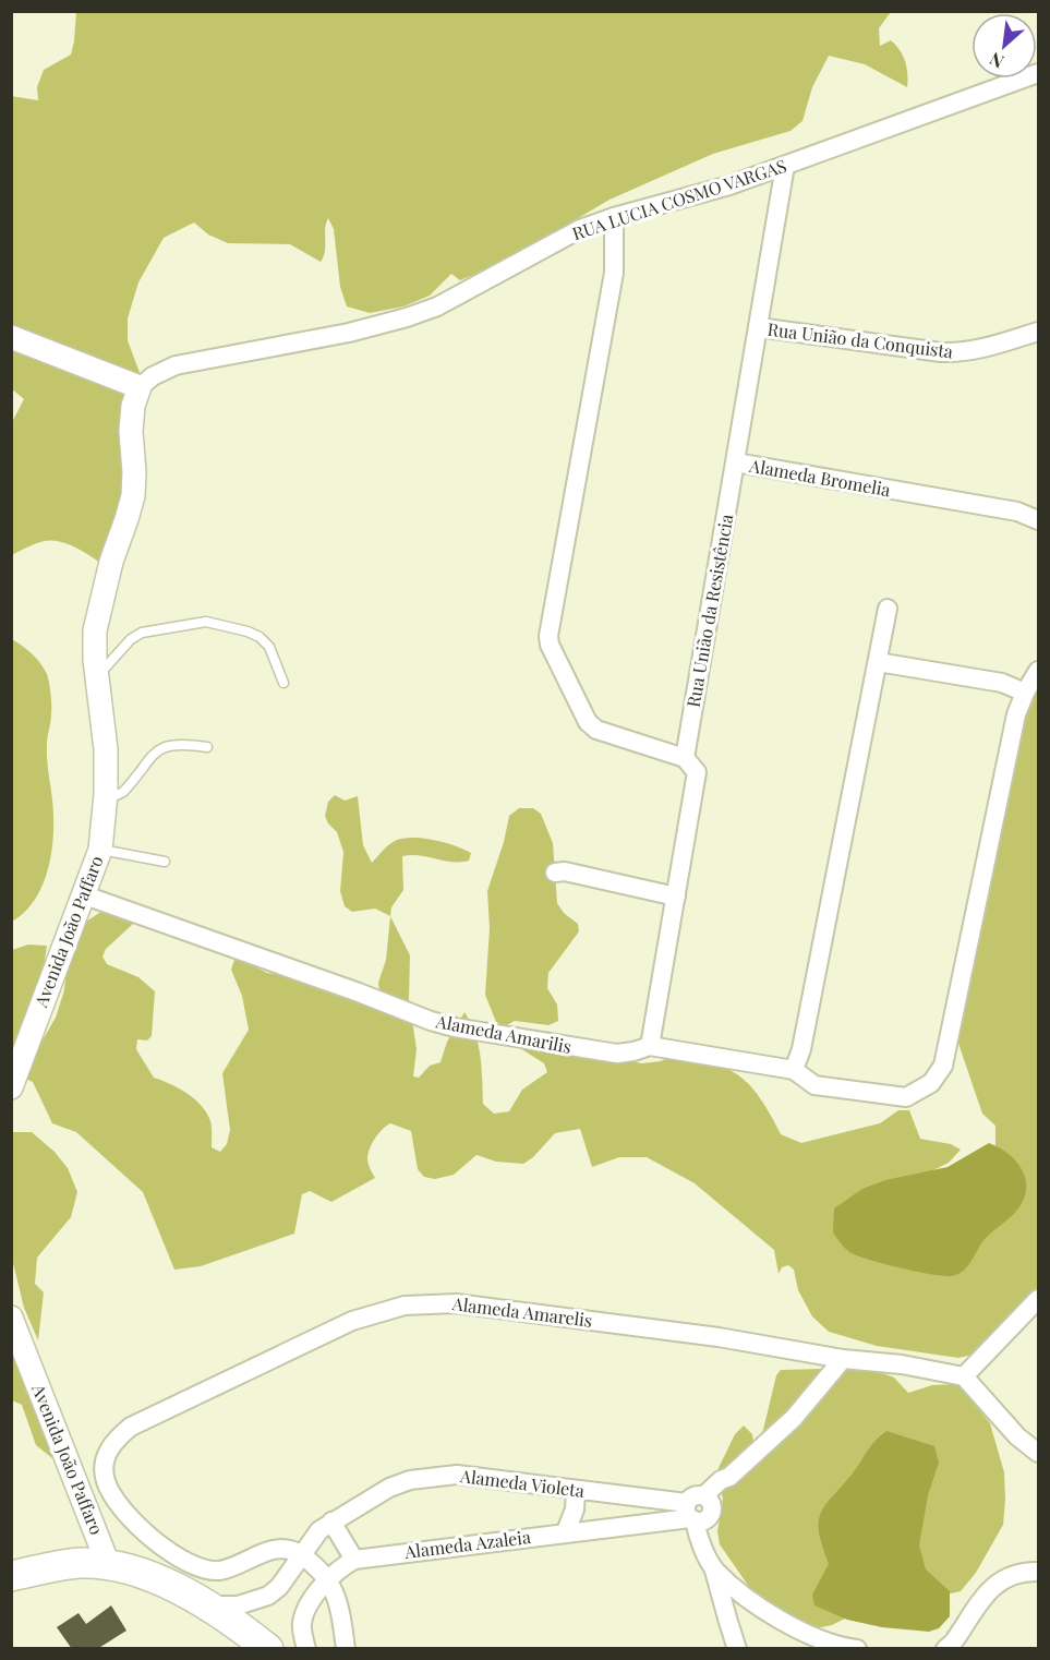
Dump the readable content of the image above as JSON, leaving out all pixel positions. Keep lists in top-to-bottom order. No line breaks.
{"streets":{"street":["RUA LUCIA COSMO VARGAS","Rua União da Conquista","Alameda Bromelia","Rua União da Resistência","Avenida João Paffaro","Alameda Amarilis","Alameda Amarelis","Alameda Violeta","Alameda Azaleia"]},"crossings":[["RUA LUCIA COSMO VARGAS","Alameda Bromelia"],["RUA LUCIA COSMO VARGAS","Avenida João Paffaro"],["Rua União da Conquista","Alameda Bromelia"],["Alameda Bromelia","Rua União da Resistência"],["Avenida João Paffaro","Alameda Amarilis"],["Alameda Amarelis","Alameda Violeta"],["Alameda Violeta","Alameda Azaleia"]],"north":"bottom left"}
